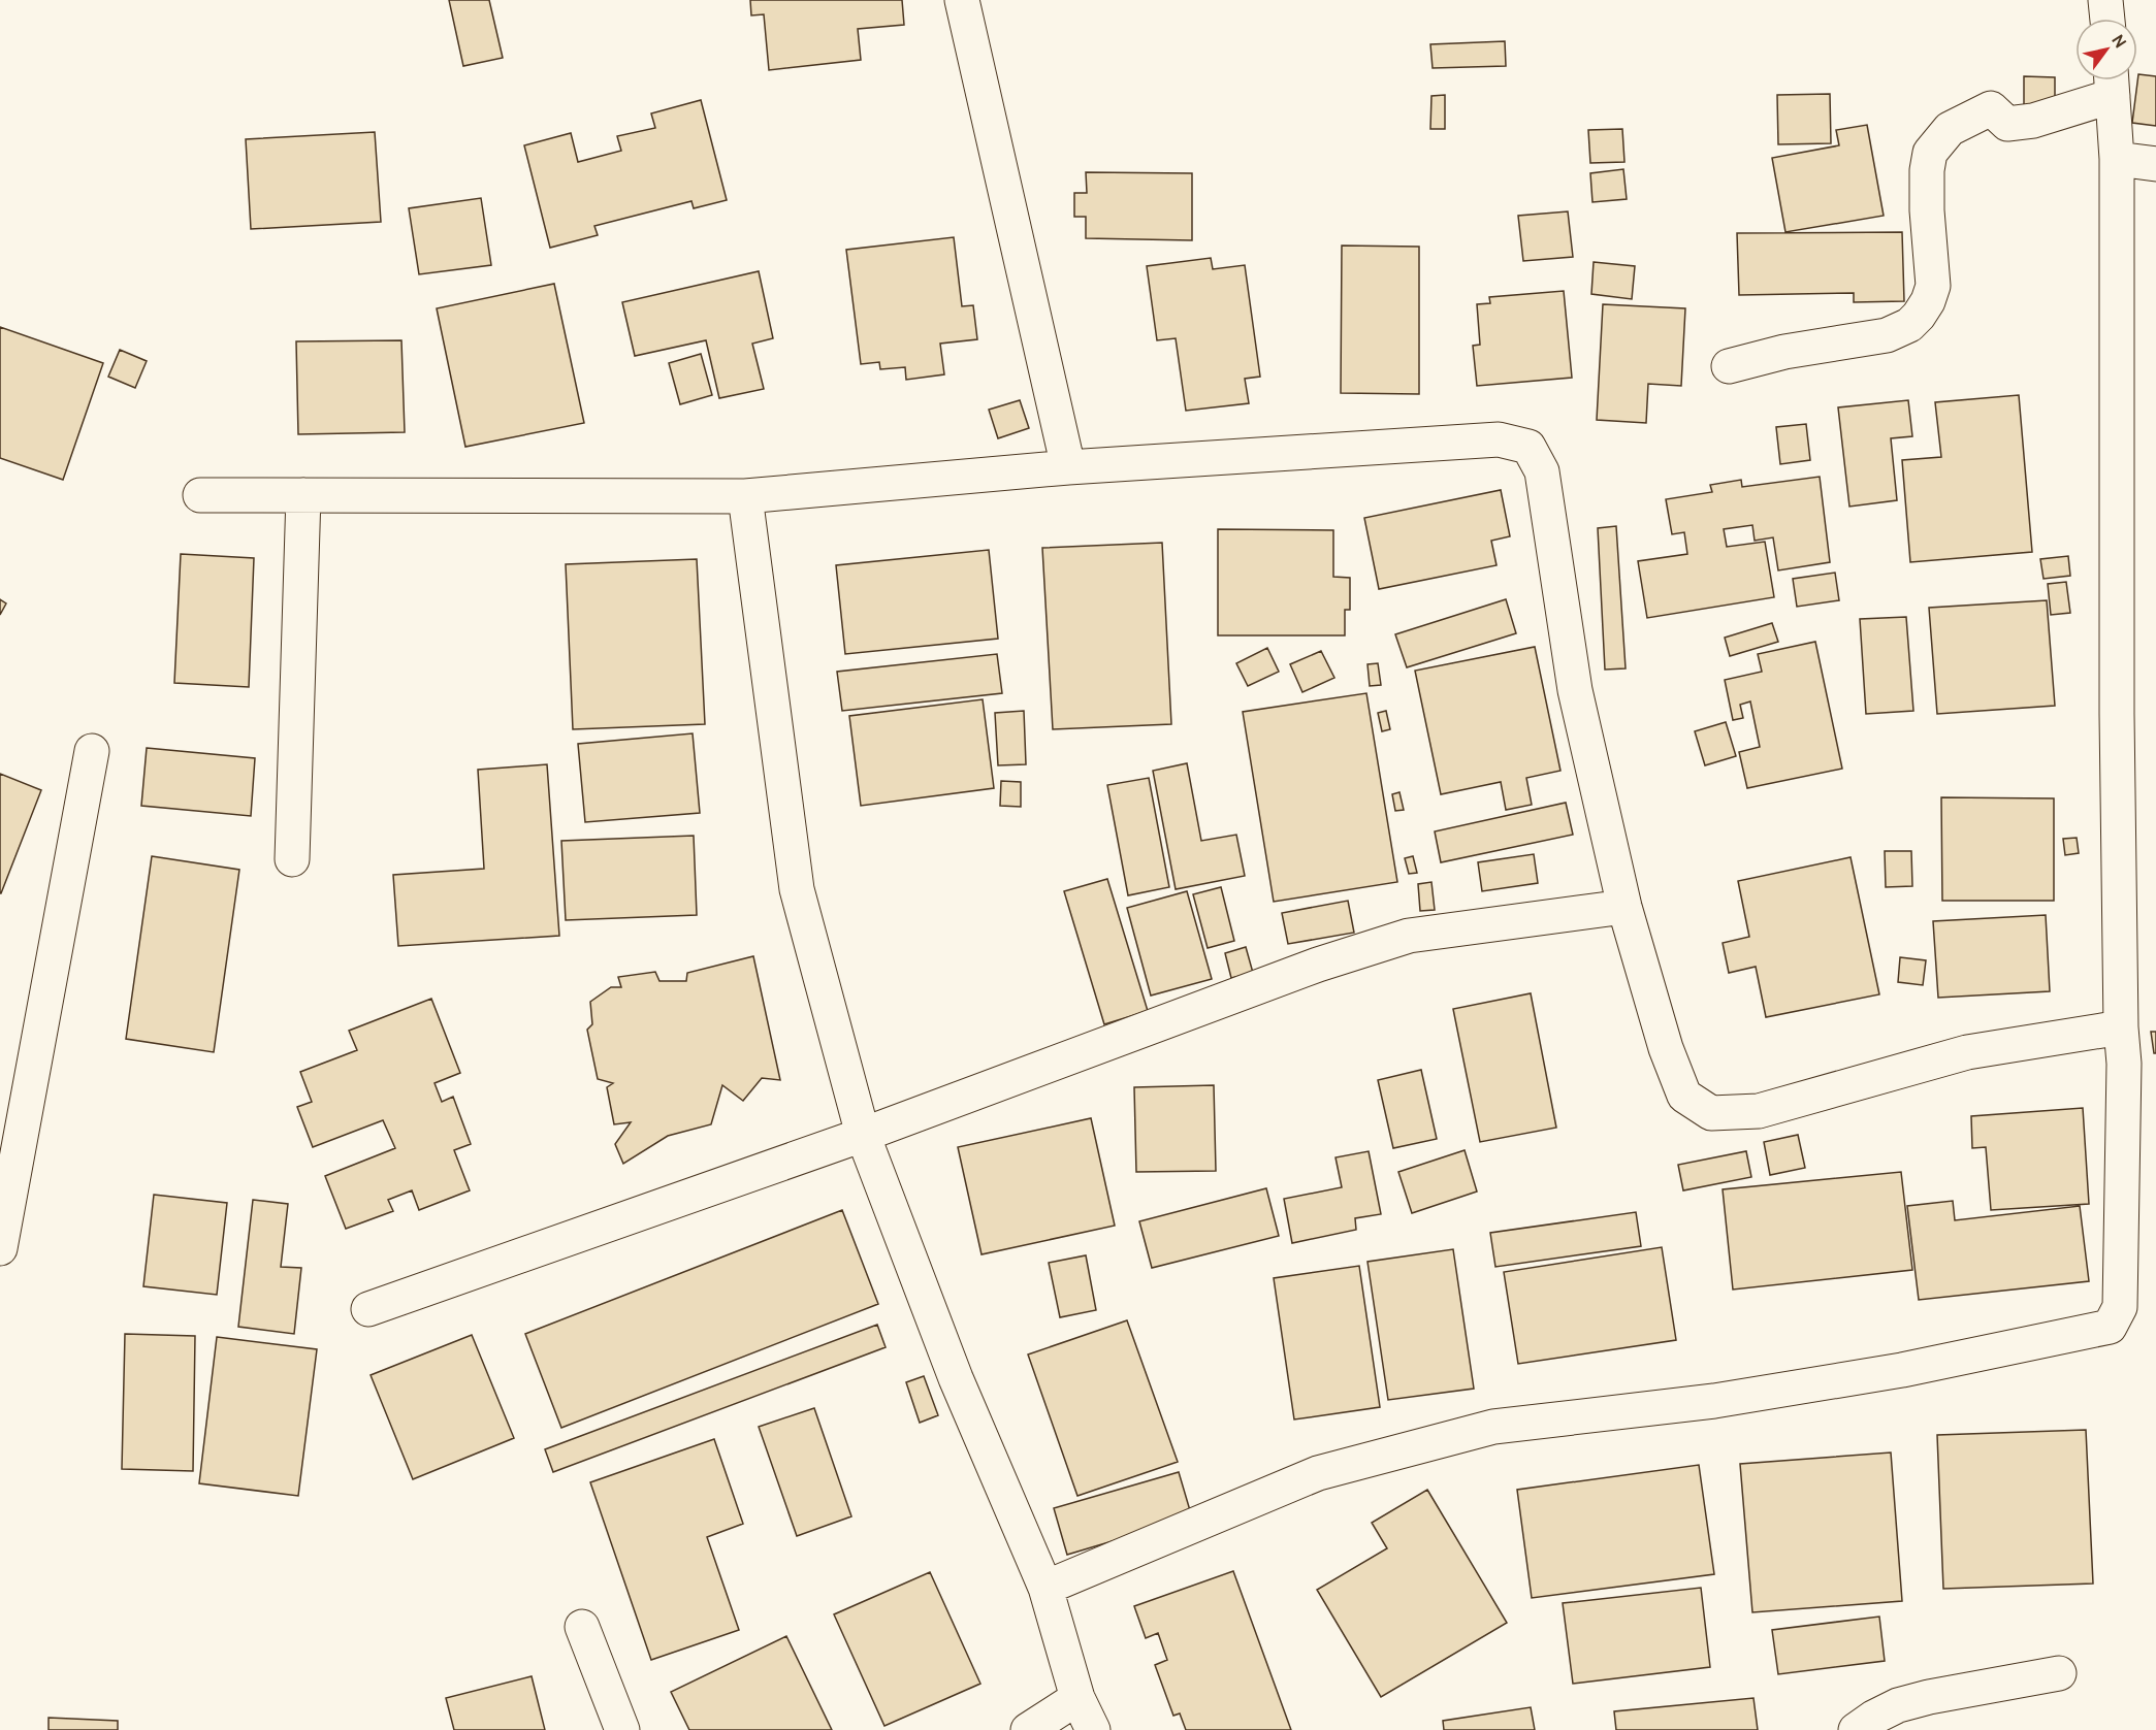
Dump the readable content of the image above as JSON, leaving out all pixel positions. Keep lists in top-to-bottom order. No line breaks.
{"north":"top right"}
